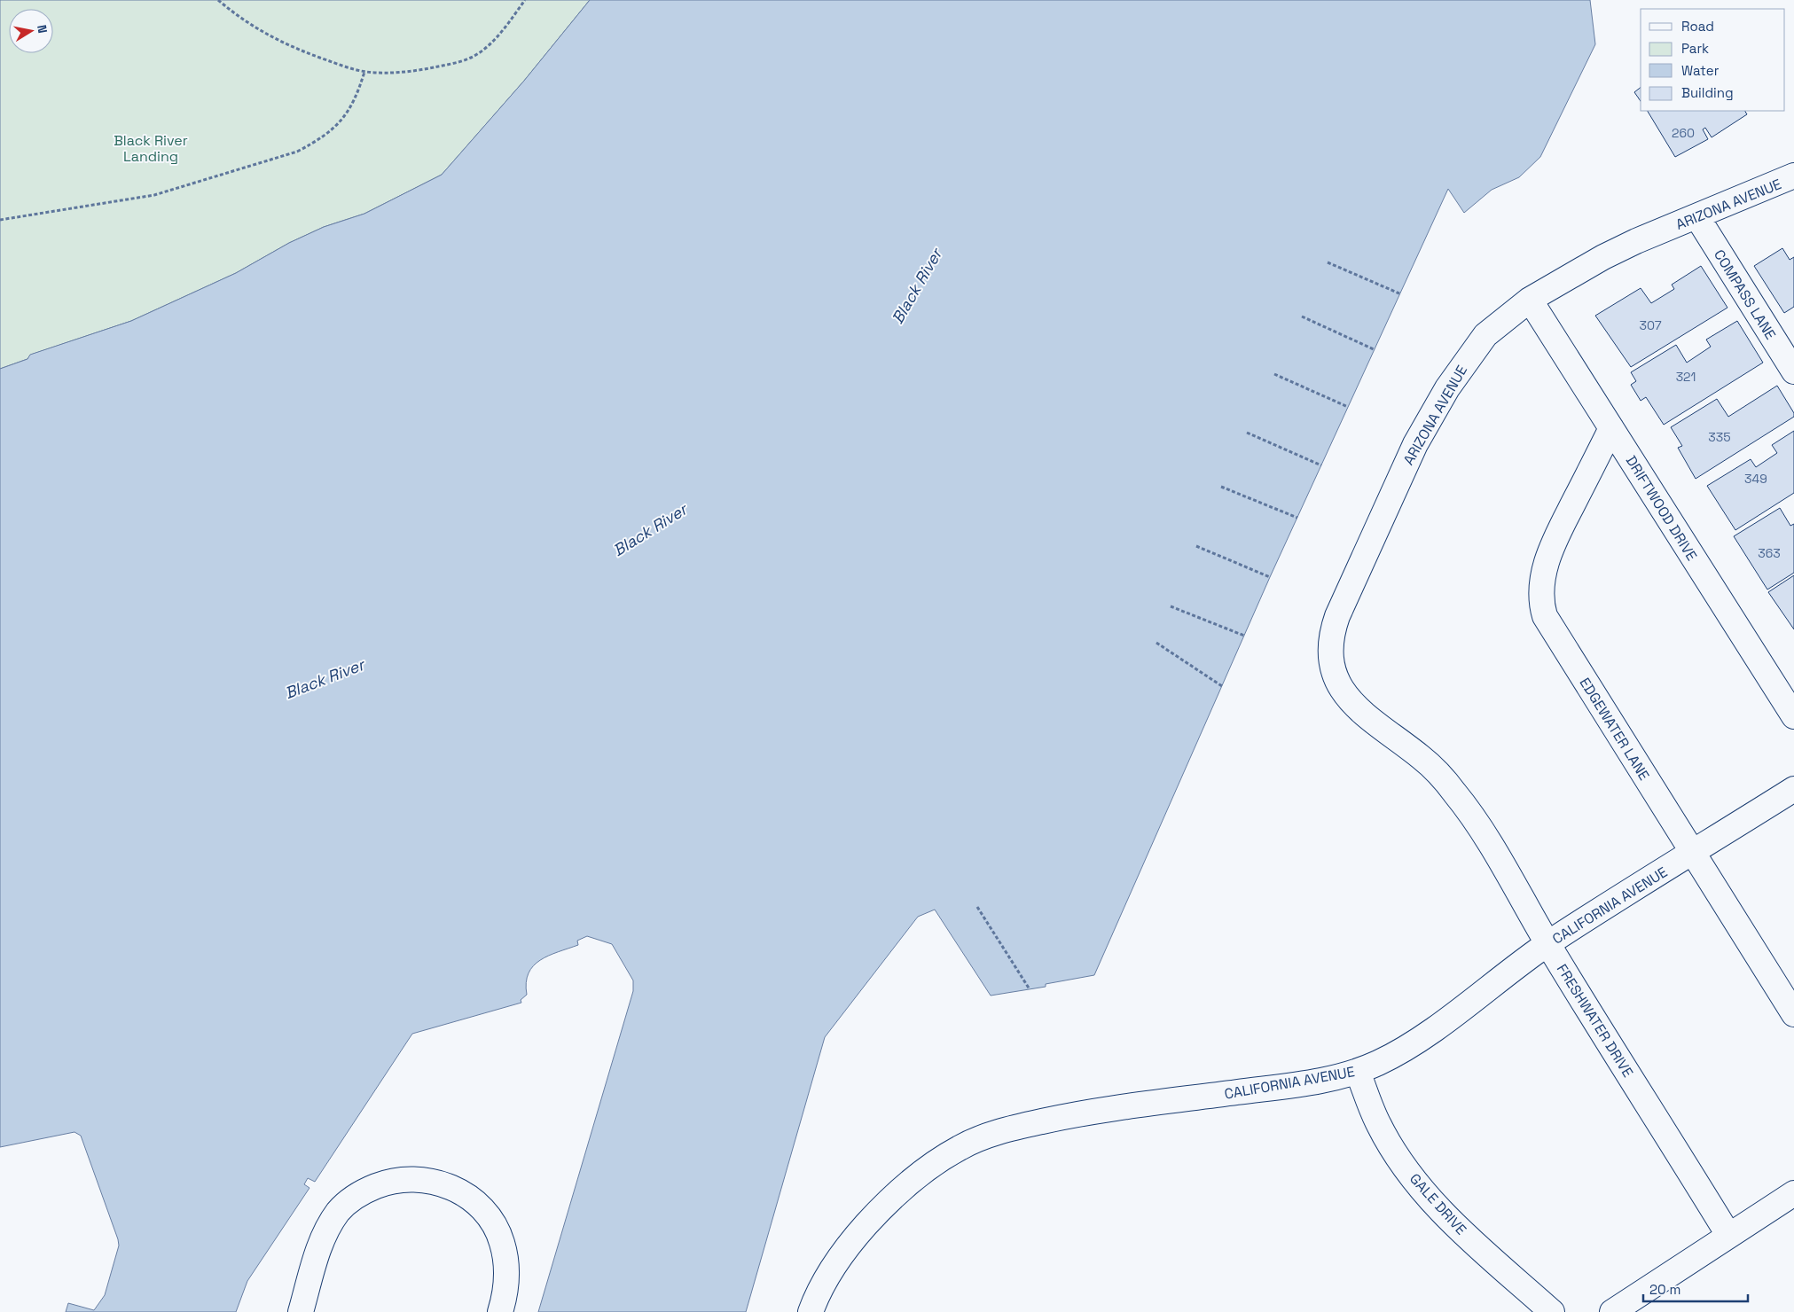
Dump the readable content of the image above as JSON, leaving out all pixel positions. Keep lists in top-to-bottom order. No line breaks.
{"streets":{"street":["ARIZONA AVENUE","COMPASS LANE","DRIFTWOOD DRIVE","EDGEWATER LANE","CALIFORNIA AVENUE","FRESHWATER DRIVE","GALE DRIVE"]},"crossings":[["ARIZONA AVENUE","COMPASS LANE"],["ARIZONA AVENUE","DRIFTWOOD DRIVE"],["ARIZONA AVENUE","FRESHWATER DRIVE"],["DRIFTWOOD DRIVE","EDGEWATER LANE"],["EDGEWATER LANE","CALIFORNIA AVENUE"],["CALIFORNIA AVENUE","FRESHWATER DRIVE"],["CALIFORNIA AVENUE","GALE DRIVE"]],"water":["Black River"],"parks":["Black River Landing"],"house_numbers":["260","307","321","335","349","363"],"legend":["Road","Park","Water","Building"],"scale_bar":"20 m","north":"right"}
